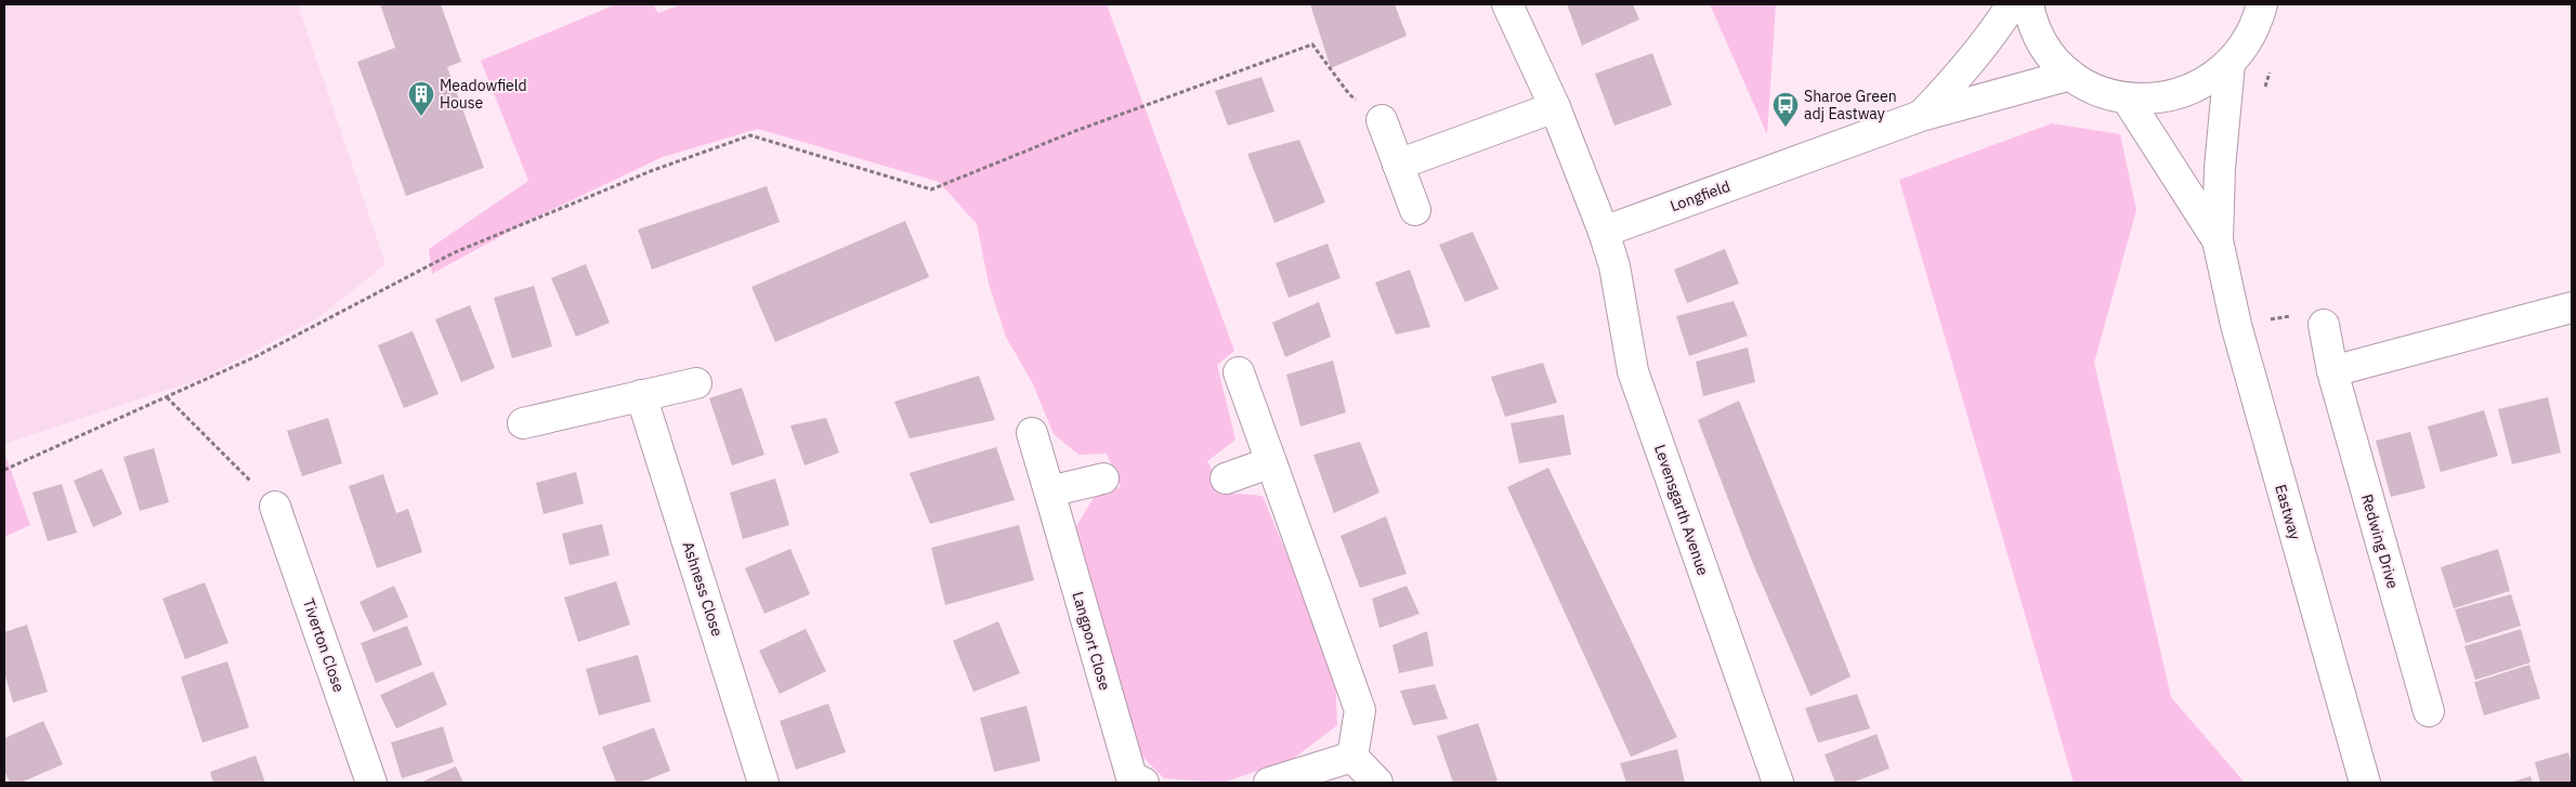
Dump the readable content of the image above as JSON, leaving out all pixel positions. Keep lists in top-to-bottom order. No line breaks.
{"streets":{"street":["Longfield","Levensgarth Avenue","Eastway","Redwing Drive","Ashness Close","Langport Close","Tiverton Close"]},"crossings":[["Longfield","Levensgarth Avenue"]],"places":{"building":["Meadowfield House"],"bus stop":["Sharoe Green adj Eastway"]}}
